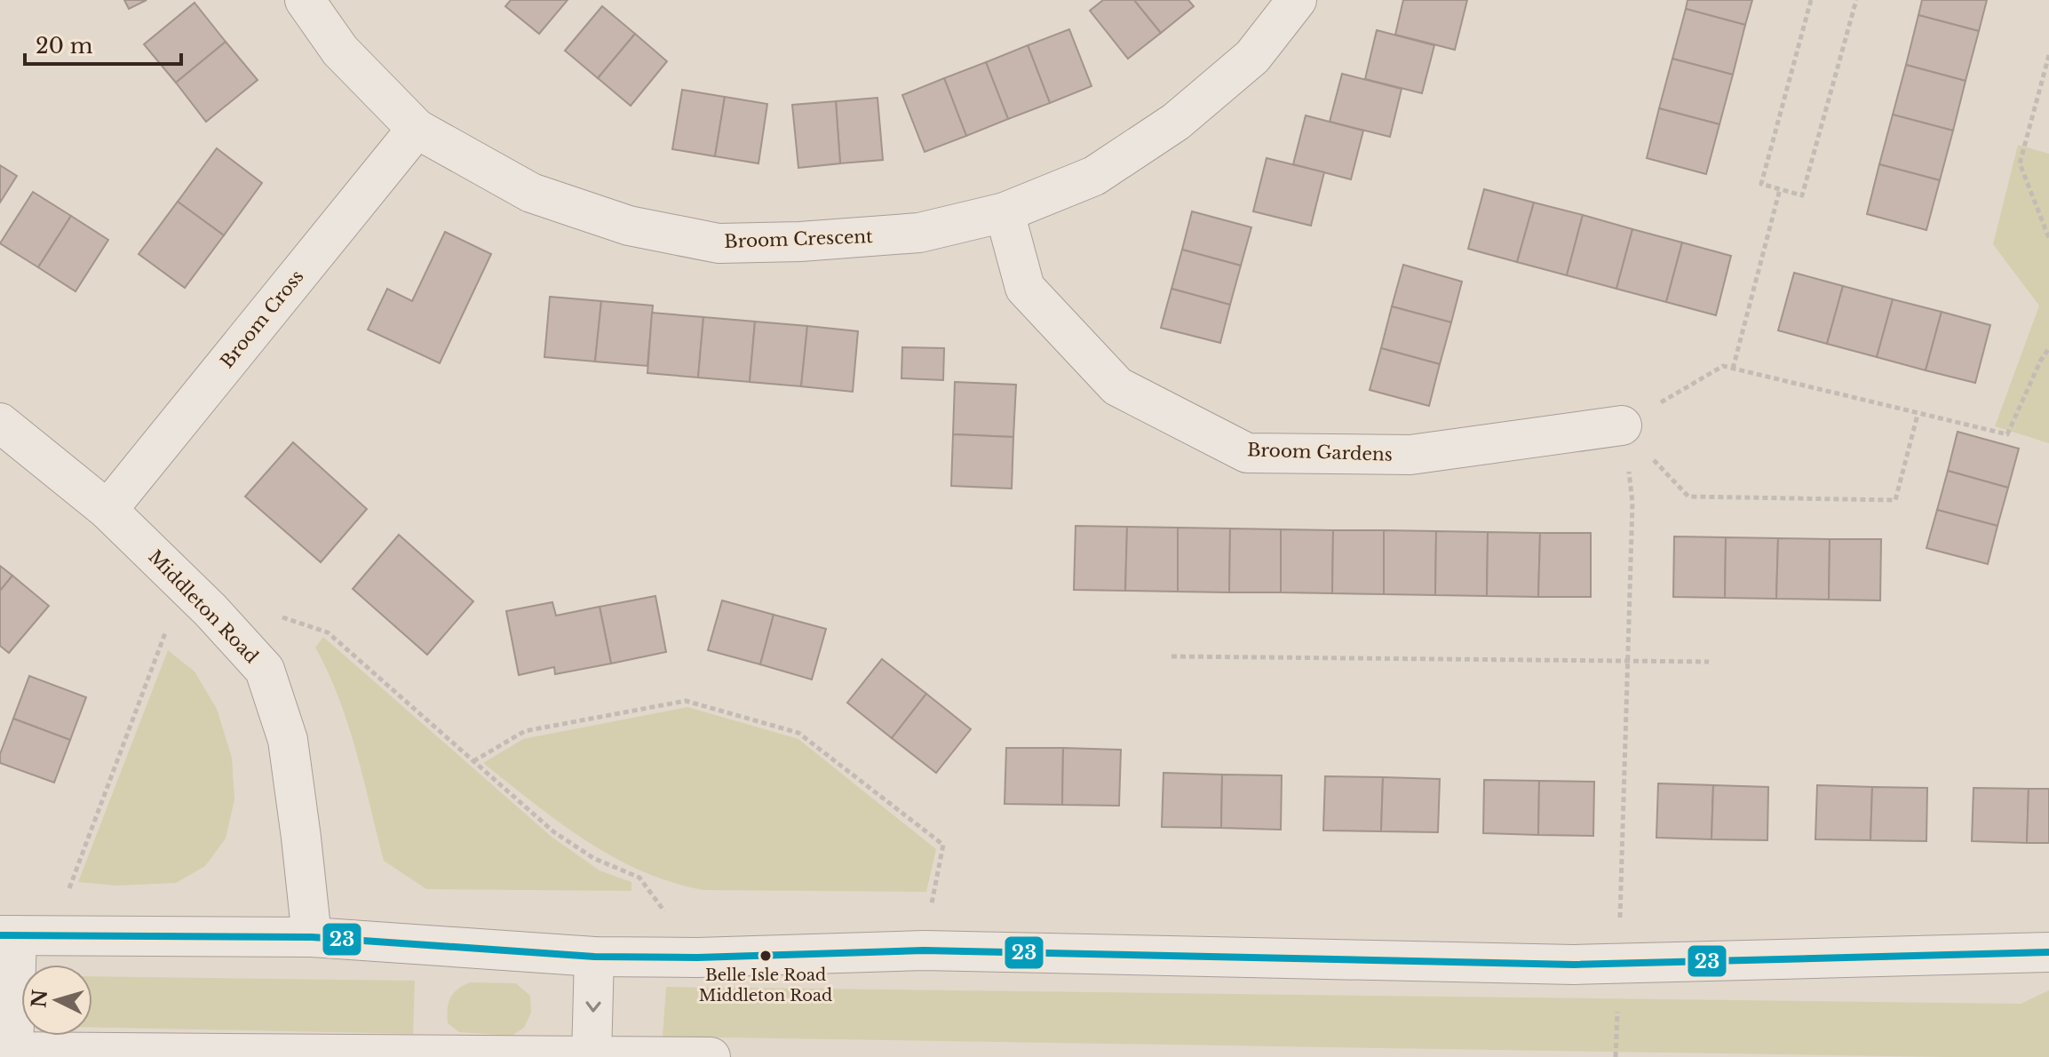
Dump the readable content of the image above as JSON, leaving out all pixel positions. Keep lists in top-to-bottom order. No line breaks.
{"streets":{"street":["Broom Crescent","Broom Cross","Broom Gardens","Middleton Road"]},"crossings":[["Broom Crescent","Broom Cross"],["Broom Crescent","Broom Gardens"],["Broom Cross","Middleton Road"]],"places":["Belle Isle Road Middleton Road"],"lines":["transit line 23"],"scale_bar":"20 m","north":"left"}
